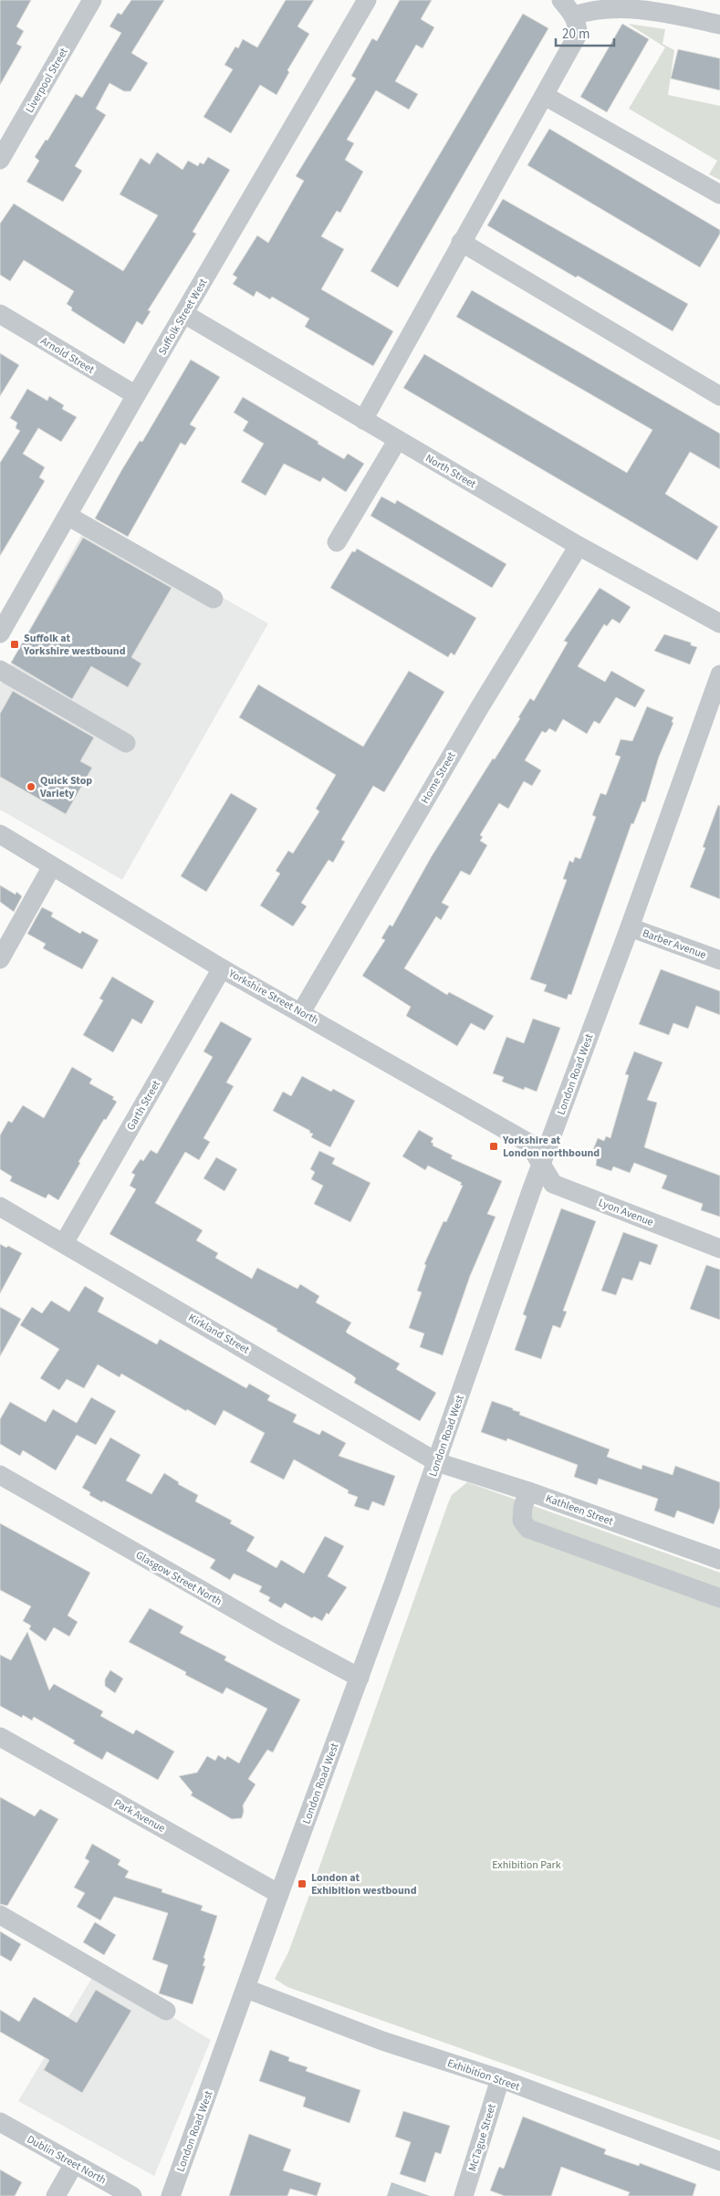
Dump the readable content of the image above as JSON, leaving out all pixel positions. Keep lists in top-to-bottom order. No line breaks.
{"streets":{"street":["Liverpool Street","Suffolk Street West","Arnold Street","North Street","Home Street","Barber Avenue","Yorkshire Street North","London Road West","Garth Street","Lyon Avenue","Kirkland Street","Kathleen Street","Glasgow Street North","Park Avenue","Exhibition Street","McTague Street","Dublin Street North"]},"crossings":[["Suffolk Street West","Arnold Street"],["Suffolk Street West","North Street"],["North Street","Home Street"],["Home Street","Yorkshire Street North"],["Barber Avenue","London Road West"],["Yorkshire Street North","London Road West"],["Yorkshire Street North","Garth Street"],["Yorkshire Street North","Lyon Avenue"],["London Road West","Lyon Avenue"],["London Road West","Kirkland Street"],["London Road West","Kathleen Street"],["London Road West","Glasgow Street North"],["London Road West","Park Avenue"],["London Road West","Exhibition Street"],["Garth Street","Kirkland Street"],["Kirkland Street","Kathleen Street"],["Exhibition Street","McTague Street"]],"parks":["Exhibition Park"],"places":{"transit":["Suffolk at Yorkshire westbound","Yorkshire at London northbound","London at Exhibition westbound"],"other":["Quick Stop Variety"]},"scale_bar":"20 m"}
